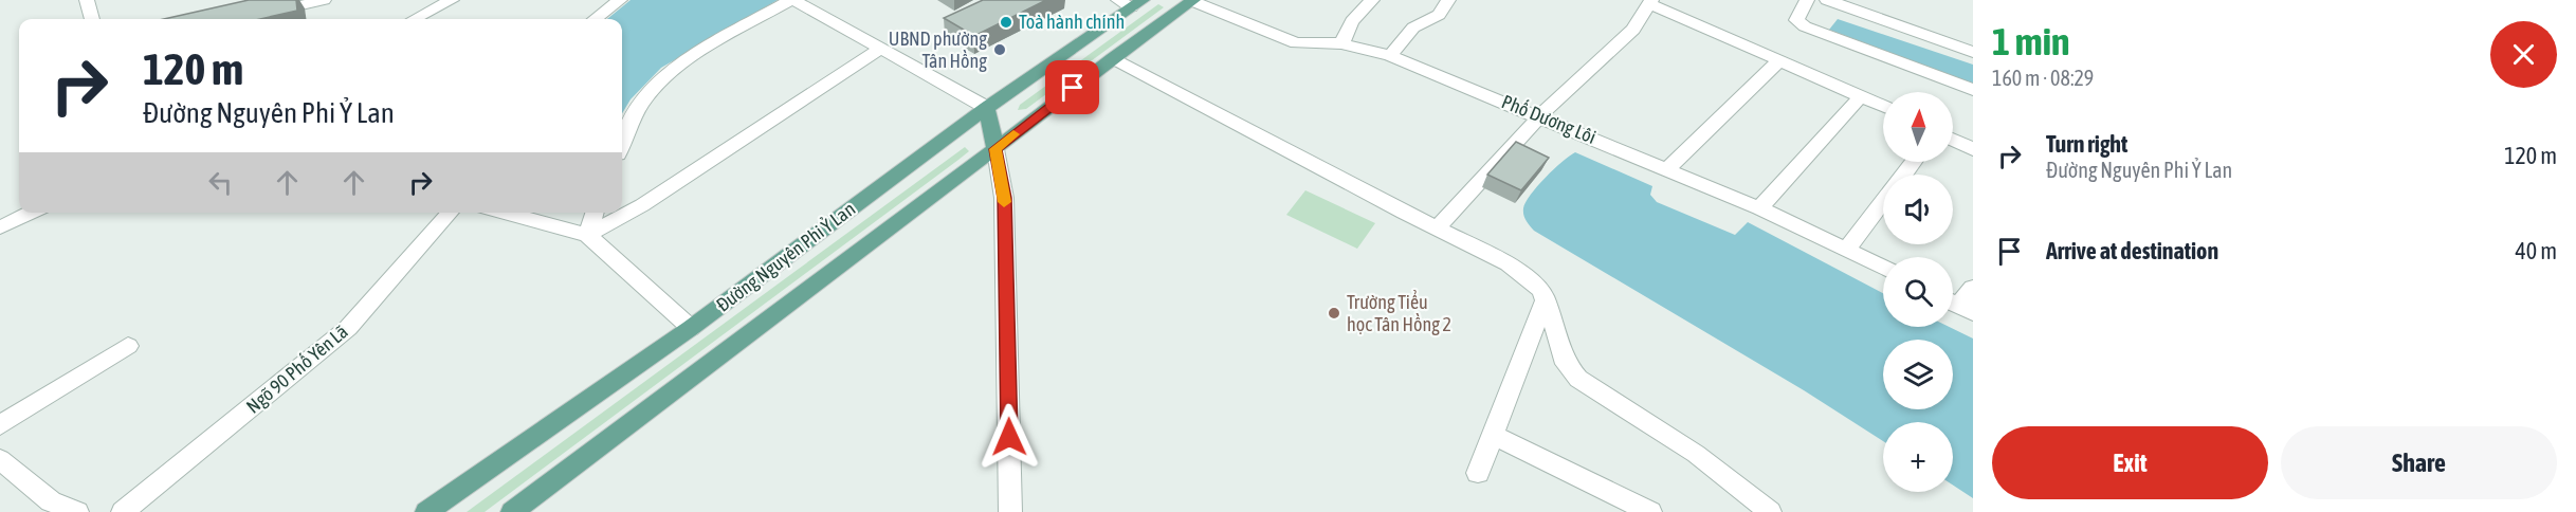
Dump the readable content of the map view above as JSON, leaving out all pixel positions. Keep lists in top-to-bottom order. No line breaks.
{"streets":{"main road":["Đường Nguyên Phi Ỷ Lan"],"street":["Phố Dương Lôi","Ngõ 90 Phố Yên Lã"]},"crossings":[["Phố Dương Lôi","Đường Nguyên Phi Ỷ Lan"]],"places":["Toà hành chính","UBND phường Tân Hồng","Trường Tiểu học Tân Hồng 2"],"north":"top","page":{"heading":["1 min","160 m · 08:29"],"turn":["120 m","Đường Nguyên Phi Ỷ Lan"],"map_buttons":"+","list":[{"name":"Turn right","note":"Đường Nguyên Phi Ỷ Lan","value":"120 m"},{"name":"Arrive at destination","value":"40 m"}],"buttons":["Exit","Share"]}}
